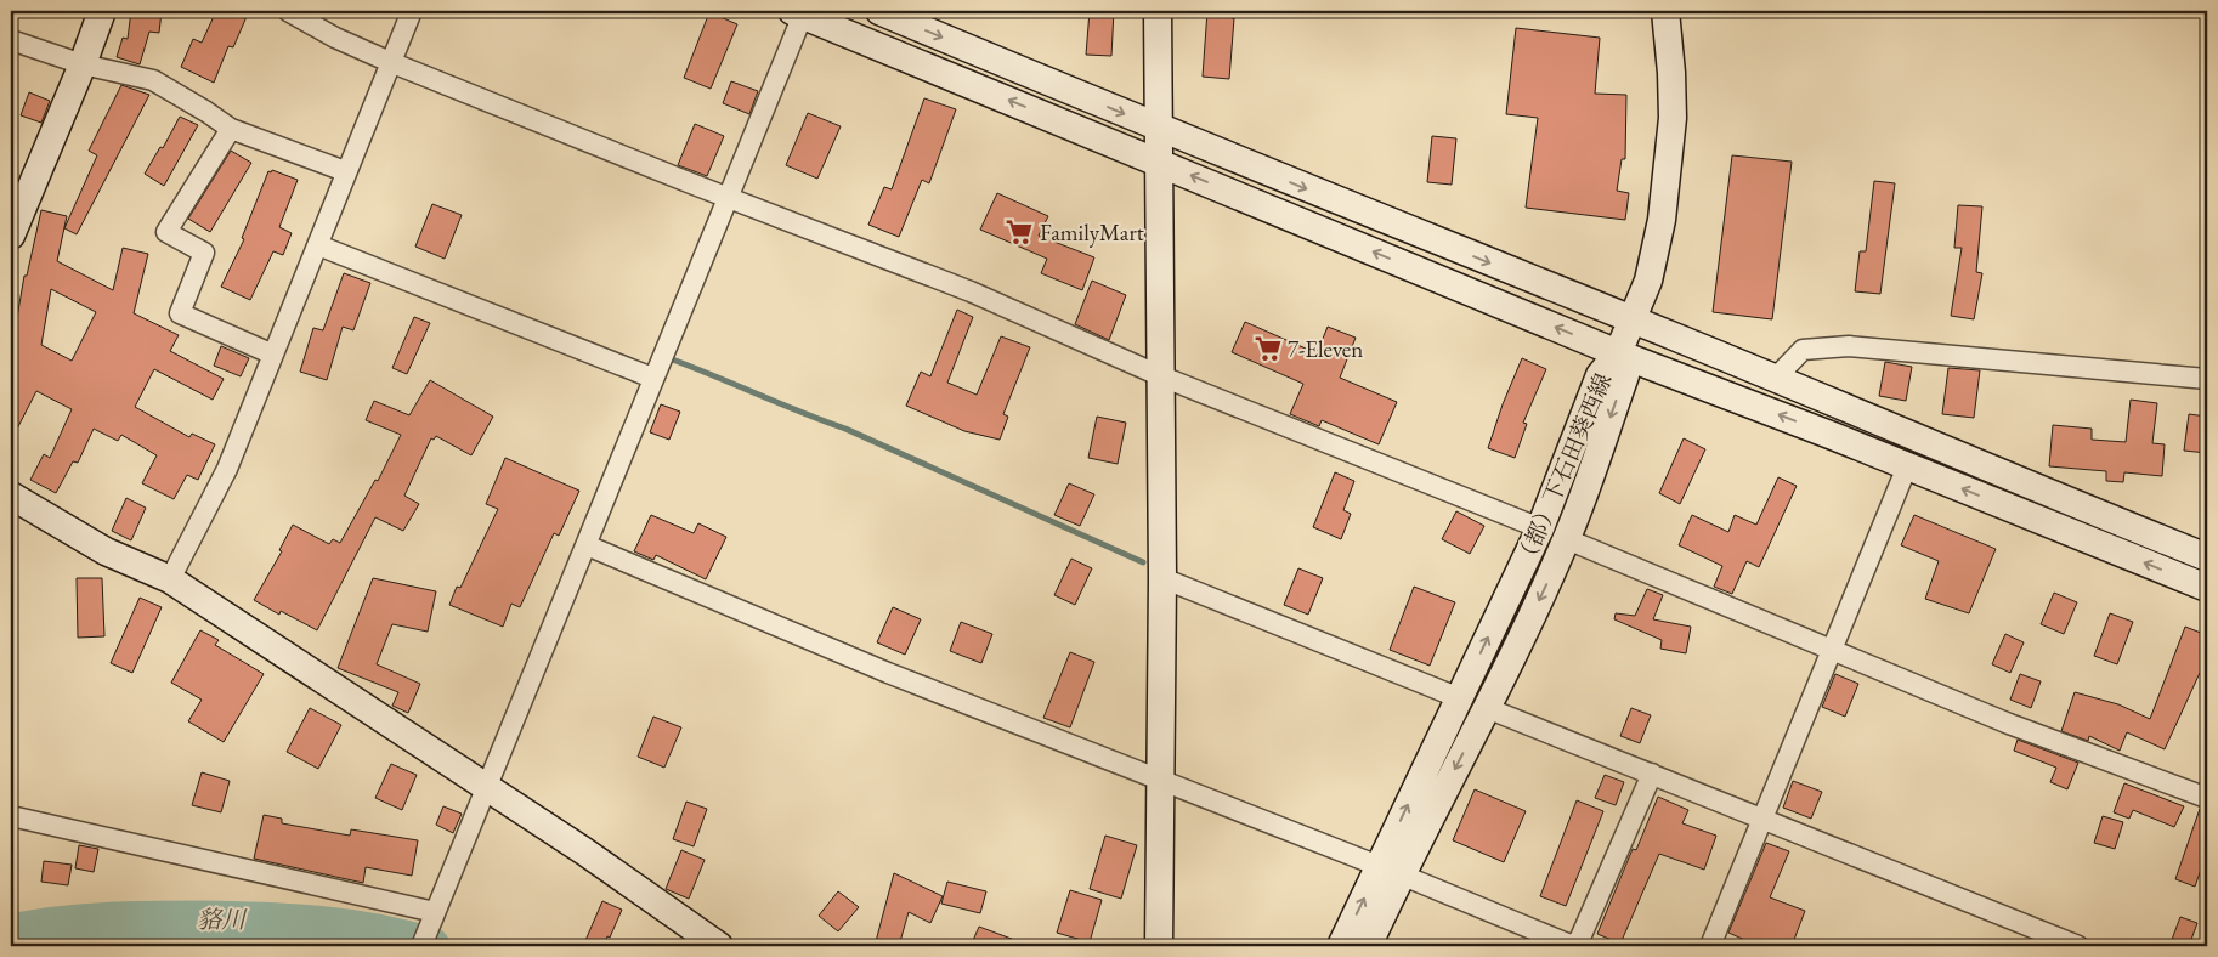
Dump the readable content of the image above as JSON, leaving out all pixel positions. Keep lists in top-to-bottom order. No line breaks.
{"streets":{"street":["（都）下石田葵西線"]},"water":["貉川"],"places":{"supermarket":["FamilyMart","7-Eleven"]}}
